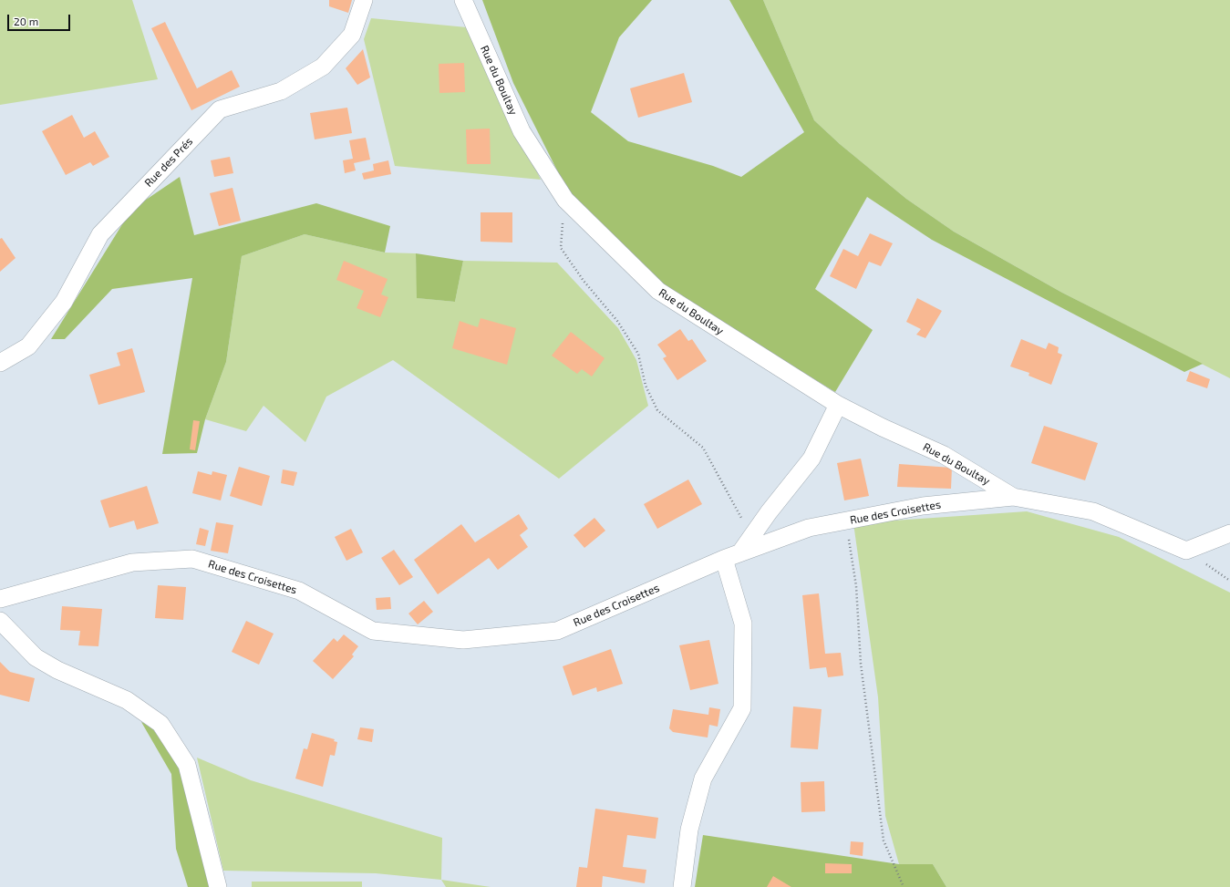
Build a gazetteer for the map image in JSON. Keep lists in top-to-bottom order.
{
  "streets": {
    "street": ["Rue du Boultay", "Rue des Prés", "Rue des Croisettes"]
  },
  "crossings": [
    ["Rue du Boultay", "Rue des Croisettes"]
  ],
  "scale_bar": "20 m"
}
